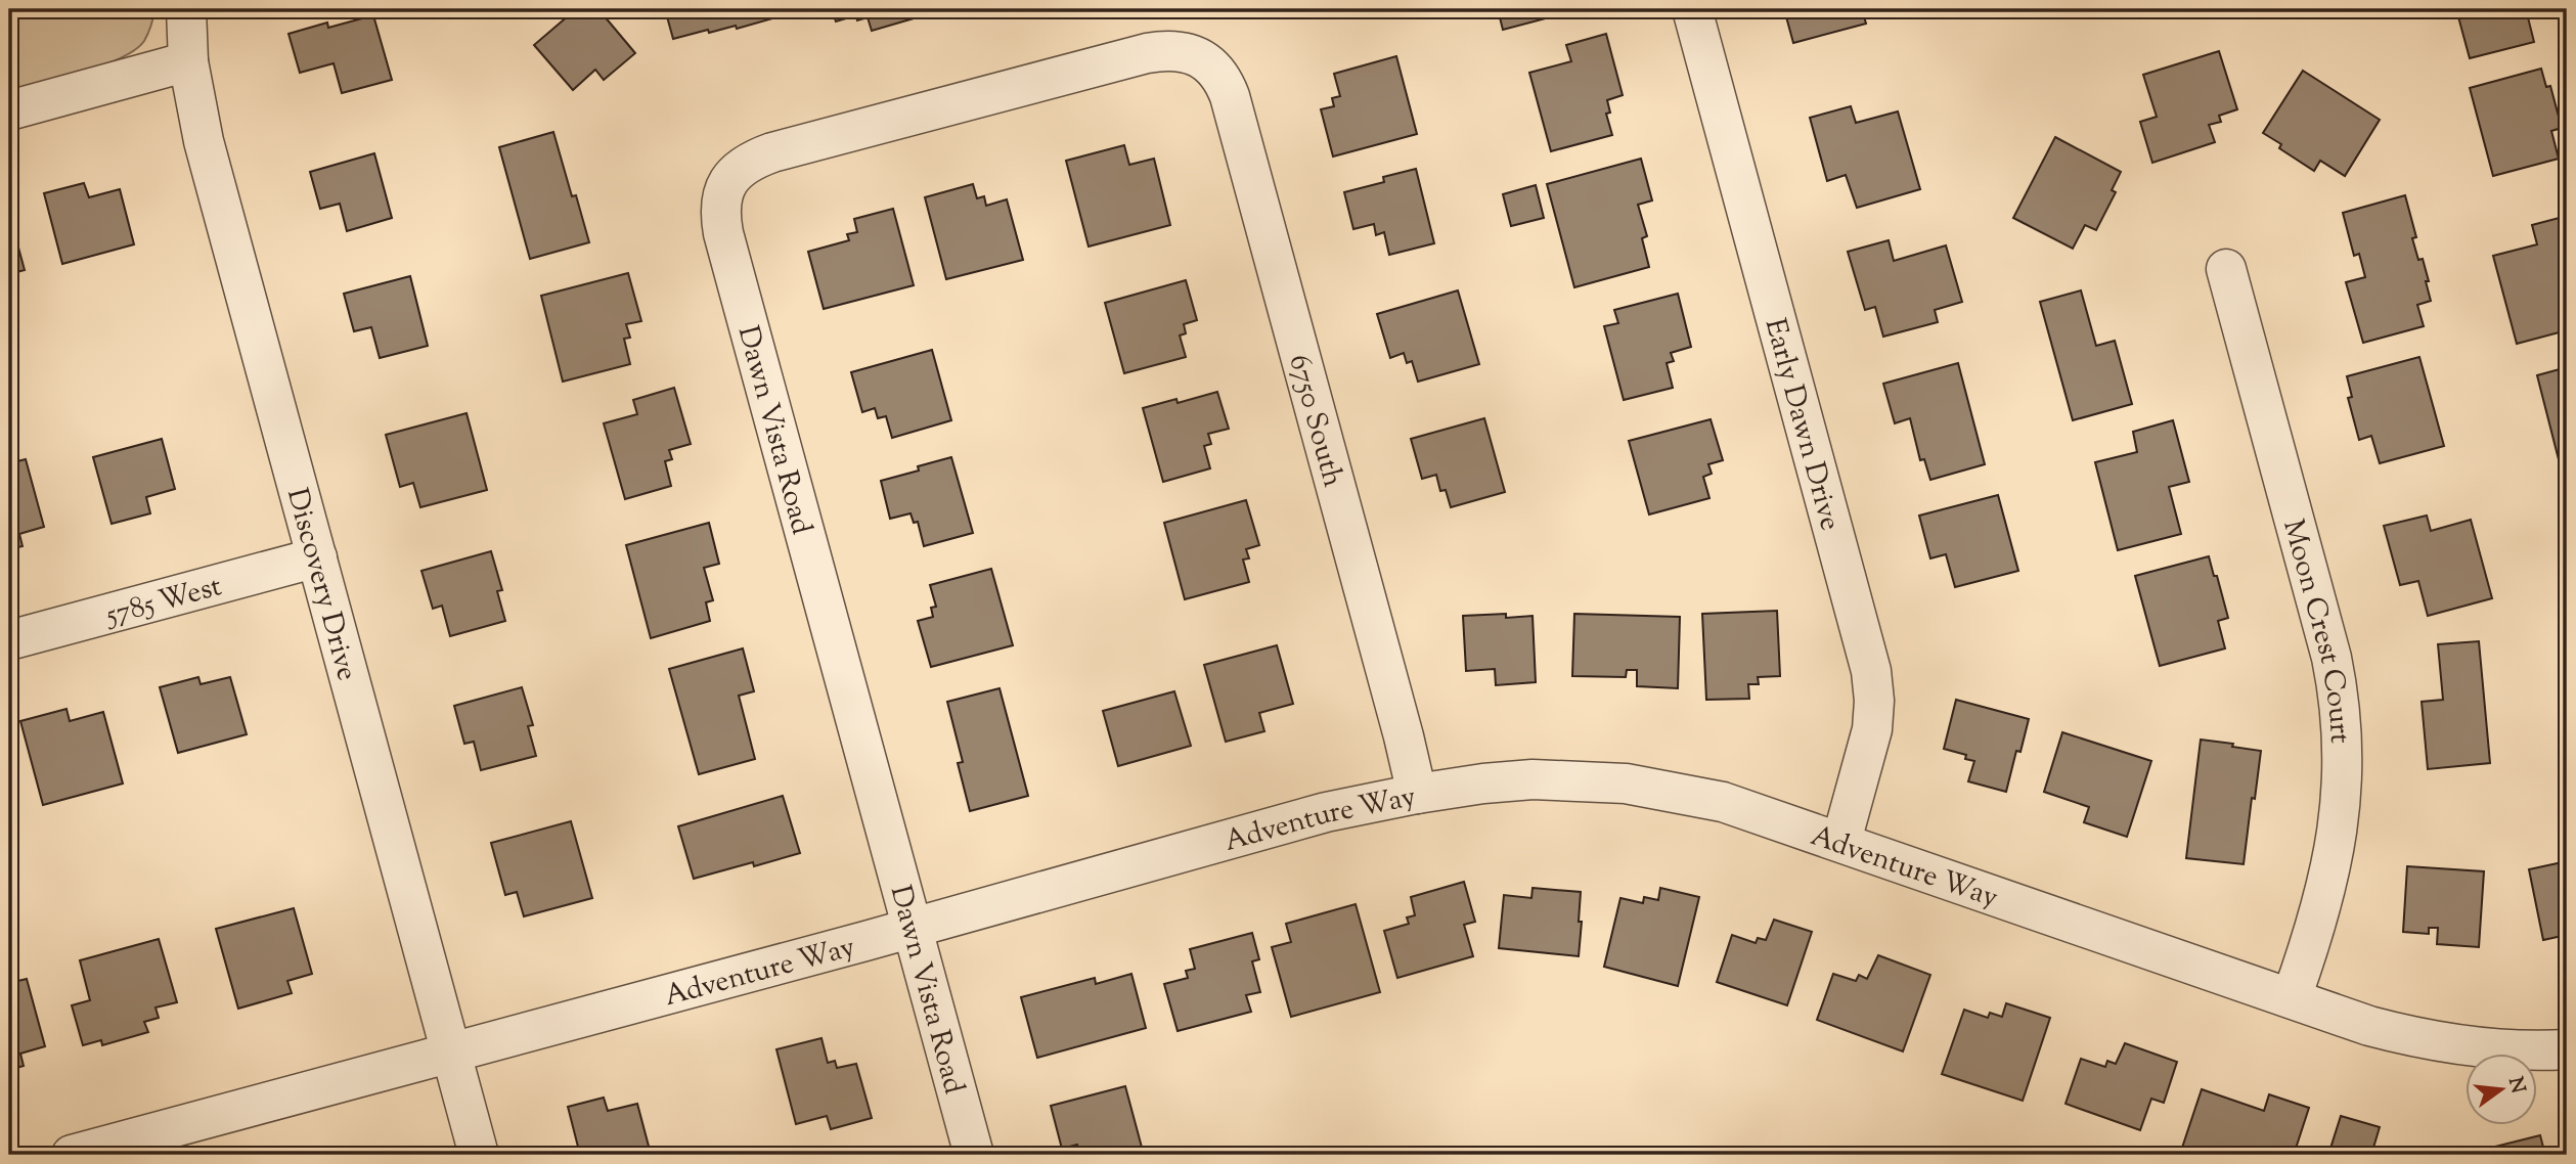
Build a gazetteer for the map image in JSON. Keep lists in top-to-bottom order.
{
  "streets": {
    "street": [
      "6750 South",
      "Early Dawn Drive",
      "Dawn Vista Road",
      "Discovery Drive",
      "5785 West",
      "Moon Crest Court",
      "Adventure Way"
    ]
  },
  "crossings": [
    ["6750 South", "Dawn Vista Road"],
    ["6750 South", "Adventure Way"],
    ["Early Dawn Drive", "Adventure Way"],
    ["Dawn Vista Road", "Adventure Way"],
    ["Discovery Drive", "5785 West"],
    ["Discovery Drive", "Adventure Way"],
    ["Moon Crest Court", "Adventure Way"]
  ],
  "north": "right"
}
